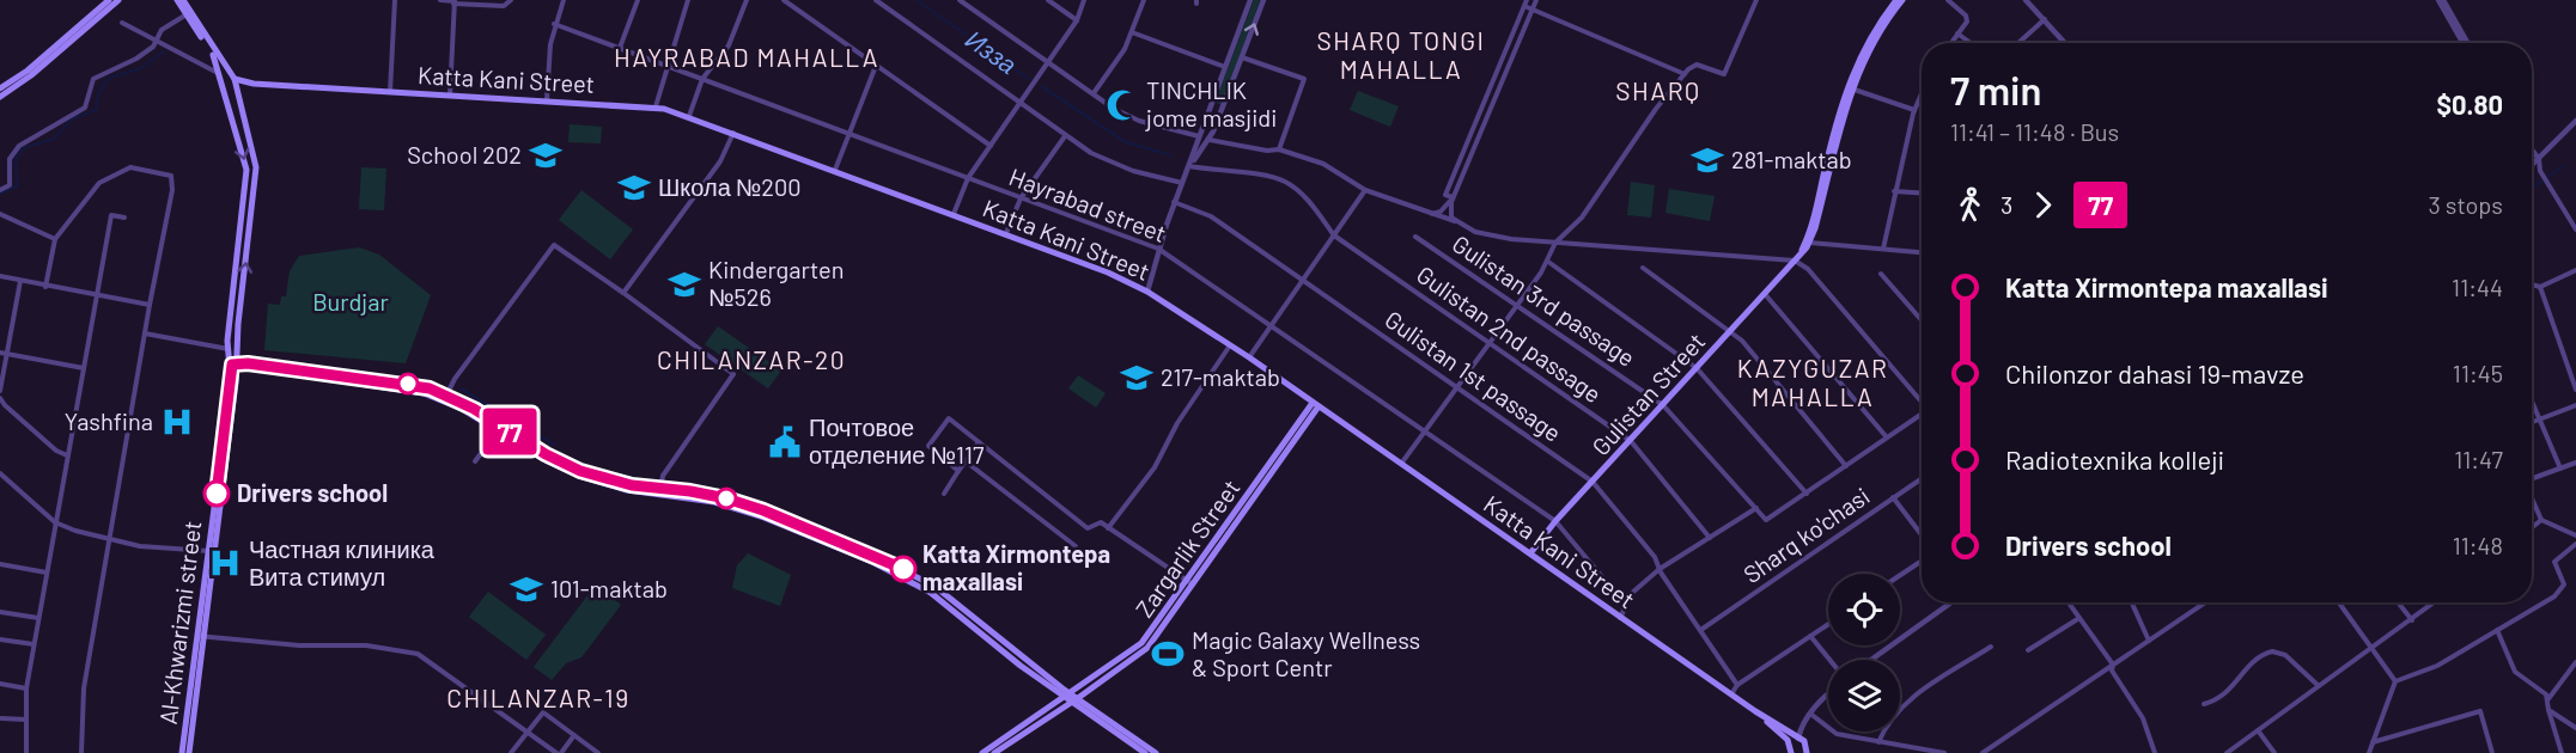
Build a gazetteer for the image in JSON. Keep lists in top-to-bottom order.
{
  "streets": {
    "main road": [
      "Katta Kani Street",
      "Gulistan Street",
      "Zargarlik Street",
      "Al-Khwarizmi street"
    ],
    "street": [
      "Hayrabad street",
      "Gulistan 3rd passage",
      "Gulistan 2nd passage",
      "Gulistan 1st passage",
      "Sharq ko'chasi"
    ]
  },
  "crossings": [
    ["Katta Kani Street", "Gulistan Street"],
    ["Katta Kani Street", "Zargarlik Street"],
    ["Katta Kani Street", "Al-Khwarizmi street"],
    ["Hayrabad street", "Gulistan Street"],
    ["Gulistan 3rd passage", "Gulistan Street"],
    ["Gulistan 2nd passage", "Gulistan Street"],
    ["Gulistan 1st passage", "Gulistan Street"],
    ["Gulistan 1st passage", "Sharq ko'chasi"]
  ],
  "districts": [
    "SHARQ TONGI MAHALLA",
    "HAYRABAD MAHALLA",
    "SHARQ",
    "CHILANZAR-20",
    "KAZYGUZAR MAHALLA",
    "CHILANZAR-19"
  ],
  "water": ["Изза"],
  "parks": ["Burdjar"],
  "places": {
    "mosque": ["TINCHLIK jome masjidi"],
    "school or university": [
      "School 202",
      "281-maktab",
      "Школа №200",
      "Kindergarten №526",
      "217-maktab",
      "101-maktab"
    ],
    "hospital": ["Yashfina", "Частная клиника Вита стимул"],
    "public building": ["Почтовое отделение №117"],
    "other": ["Drivers school", "Katta Xirmontepa maxallasi"],
    "sports": ["Magic Galaxy Wellness & Sport Centr"]
  },
  "lines": ["bus line 77"],
  "page": {
    "on_map": "77",
    "heading": ["7 min", "11:41 – 11:48 · Bus", "$0.80"],
    "legs": ["3", "77", "3 stops"],
    "list": [
      {
        "name": "Katta Xirmontepa maxallasi",
        "value": "11:44"
      },
      {
        "name": "Chilonzor dahasi 19-mavze",
        "value": "11:45"
      },
      {
        "name": "Radiotexnika kolleji",
        "value": "11:47"
      },
      {
        "name": "Drivers school",
        "value": "11:48"
      }
    ]
  }
}
